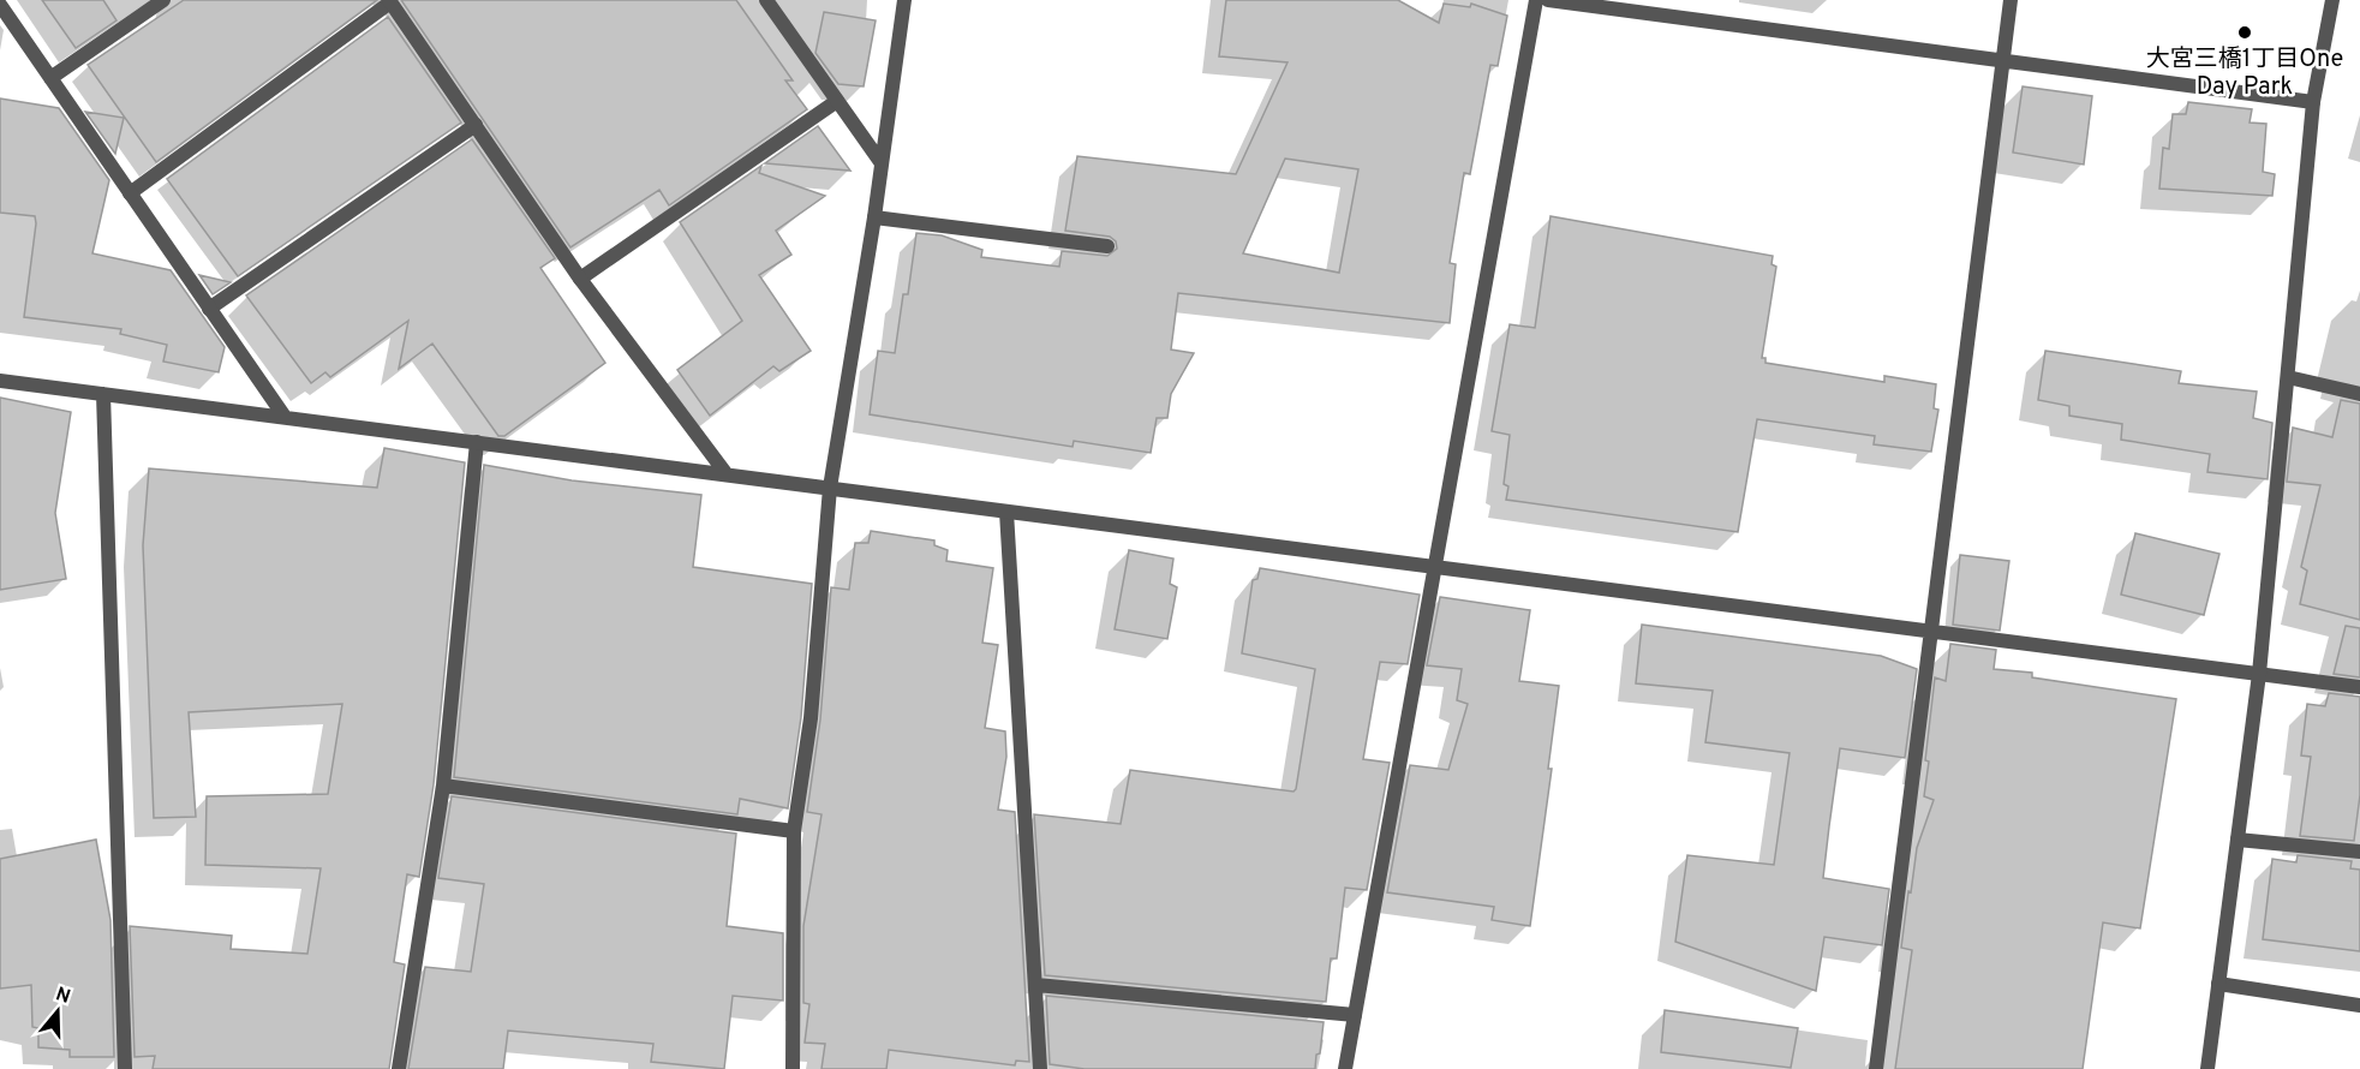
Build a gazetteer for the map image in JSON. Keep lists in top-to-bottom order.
{
  "places": ["大宮三橋1丁目One Day Park"],
  "north": "top"
}
